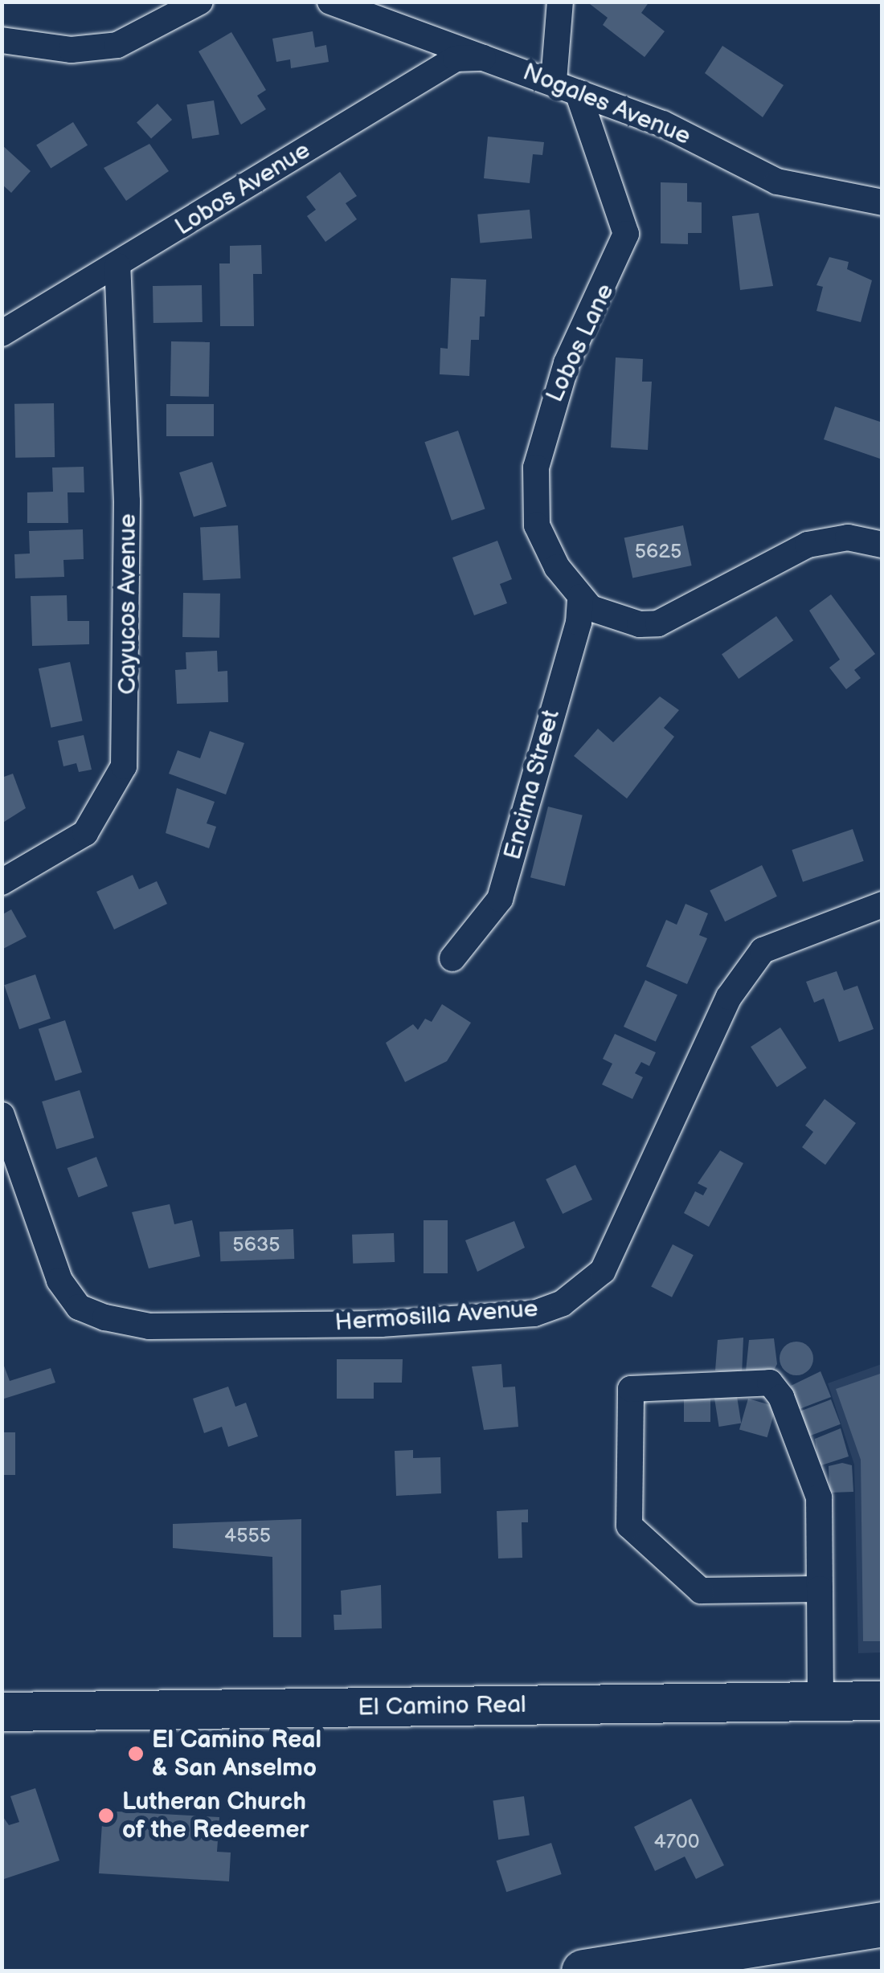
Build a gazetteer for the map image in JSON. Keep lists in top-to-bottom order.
{
  "streets": {
    "main road": ["El Camino Real"],
    "street": [
      "Nogales Avenue",
      "Lobos Avenue",
      "Lobos Lane",
      "Cayucos Avenue",
      "Encima Street",
      "Hermosilla Avenue"
    ]
  },
  "crossings": [
    ["Nogales Avenue", "Lobos Avenue"],
    ["Nogales Avenue", "Lobos Lane"],
    ["Lobos Avenue", "Cayucos Avenue"],
    ["Lobos Lane", "Encima Street"]
  ],
  "places": ["El Camino Real & San Anselmo", "Lutheran Church of the Redeemer"],
  "house_numbers": [
    "5625",
    "5635",
    "4555",
    "4700"
  ]
}
